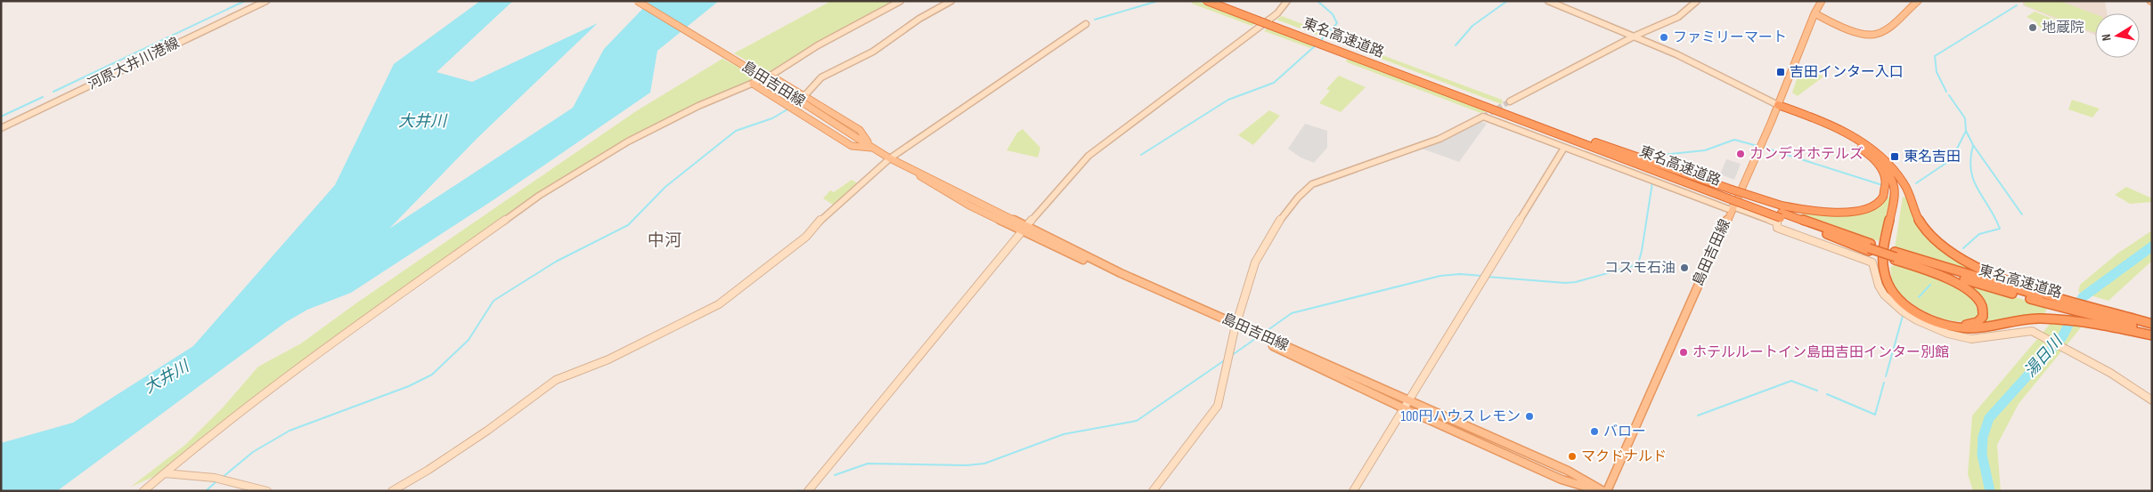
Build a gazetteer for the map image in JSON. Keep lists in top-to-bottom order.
{
  "streets": {
    "highway": ["東名高速道路"],
    "main road": ["島田吉田線"],
    "street": ["河原大井川港線"]
  },
  "districts": ["中河"],
  "water": ["大井川", "湯日川"],
  "places": {
    "other": [
      "地蔵院",
      "ファミリーマート",
      "カンデオホテルズ",
      "コスモ石油",
      "ホテルルートイン島田吉田インター別館",
      "100円ハウス レモン",
      "バロー",
      "マクドナルド"
    ],
    "transit": ["吉田インター入口", "東名吉田"]
  },
  "north": "left"
}
